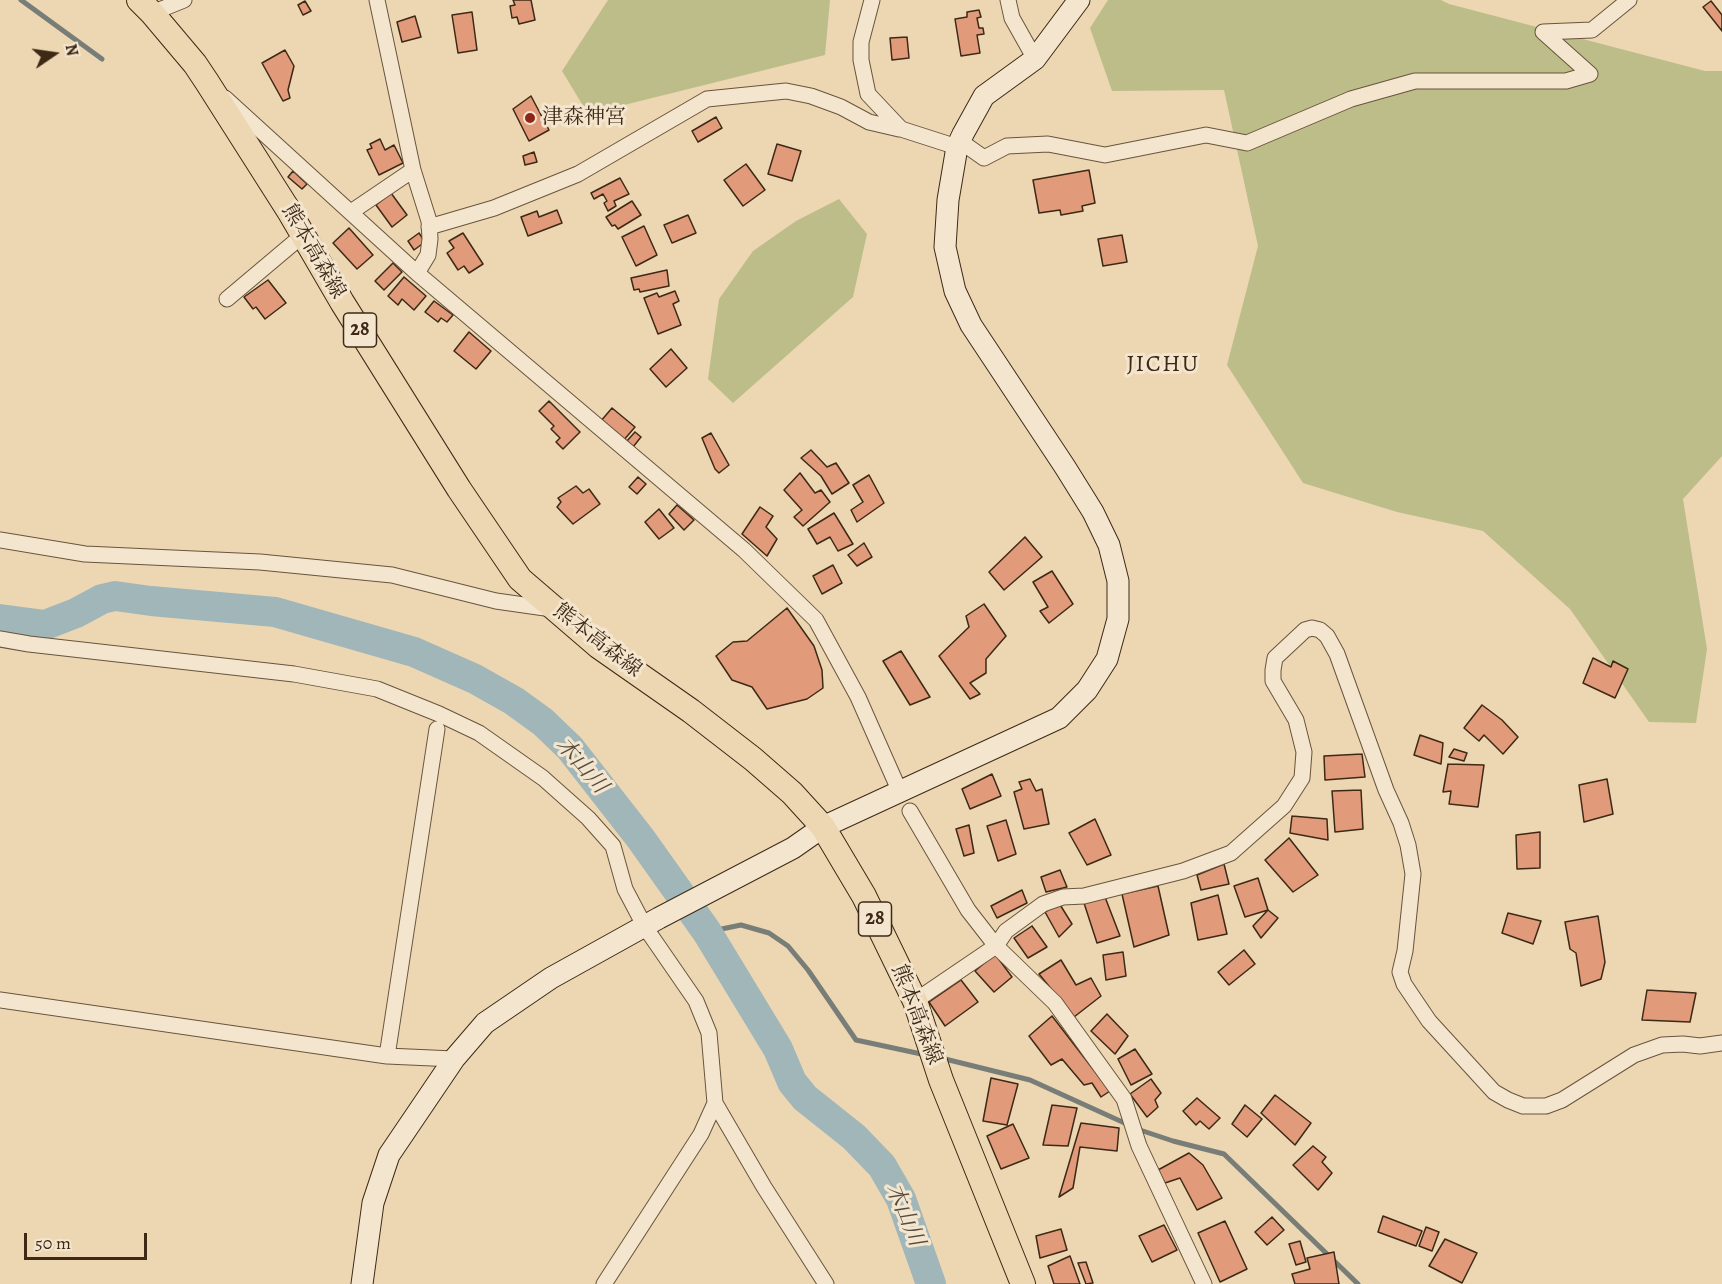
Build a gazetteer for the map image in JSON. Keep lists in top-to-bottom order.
{
  "streets": {
    "main road": ["熊本高森線", "28"]
  },
  "districts": ["JICHU"],
  "water": ["木山川"],
  "places": ["津森神宮"],
  "scale_bar": "50 m",
  "north": "right"
}
